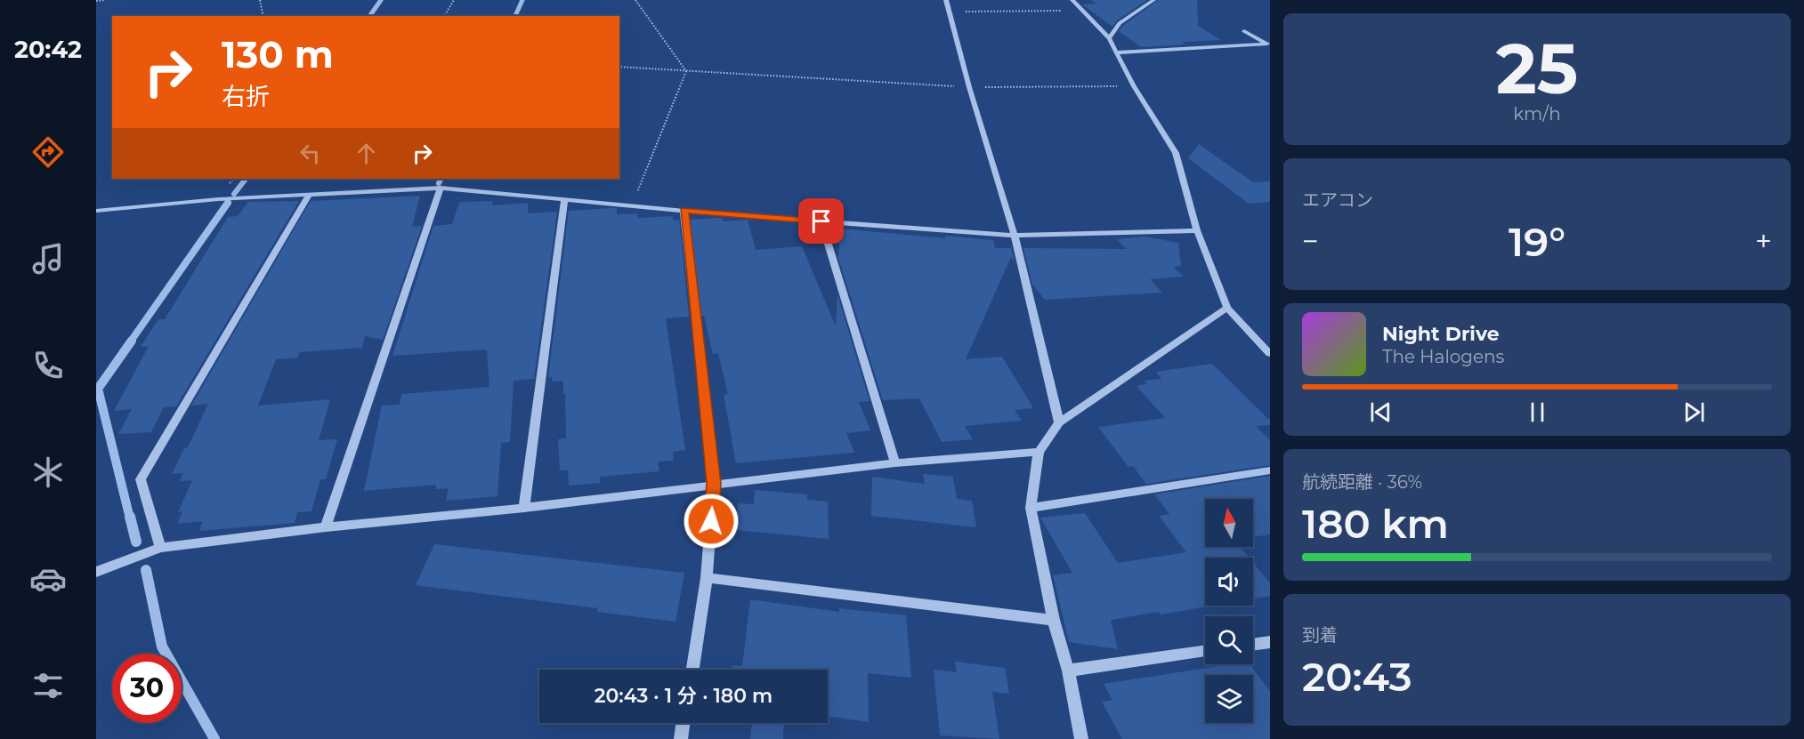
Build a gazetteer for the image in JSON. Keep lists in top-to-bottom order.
{
  "north": "top",
  "page": {
    "tabs": "20:42",
    "tile": [
      ["25", "km/h"],
      "エアコン",
      ["航続距離 · 36%", "180 km"],
      ["到着", "20:43"]
    ],
    "turn": ["130 m", "右折"],
    "heat": ["−", "19°", "+"],
    "song": ["Night Drive", "The Halogens"],
    "limit": "30",
    "trip": "20:43 · 1 分 · 180 m"
  }
}
